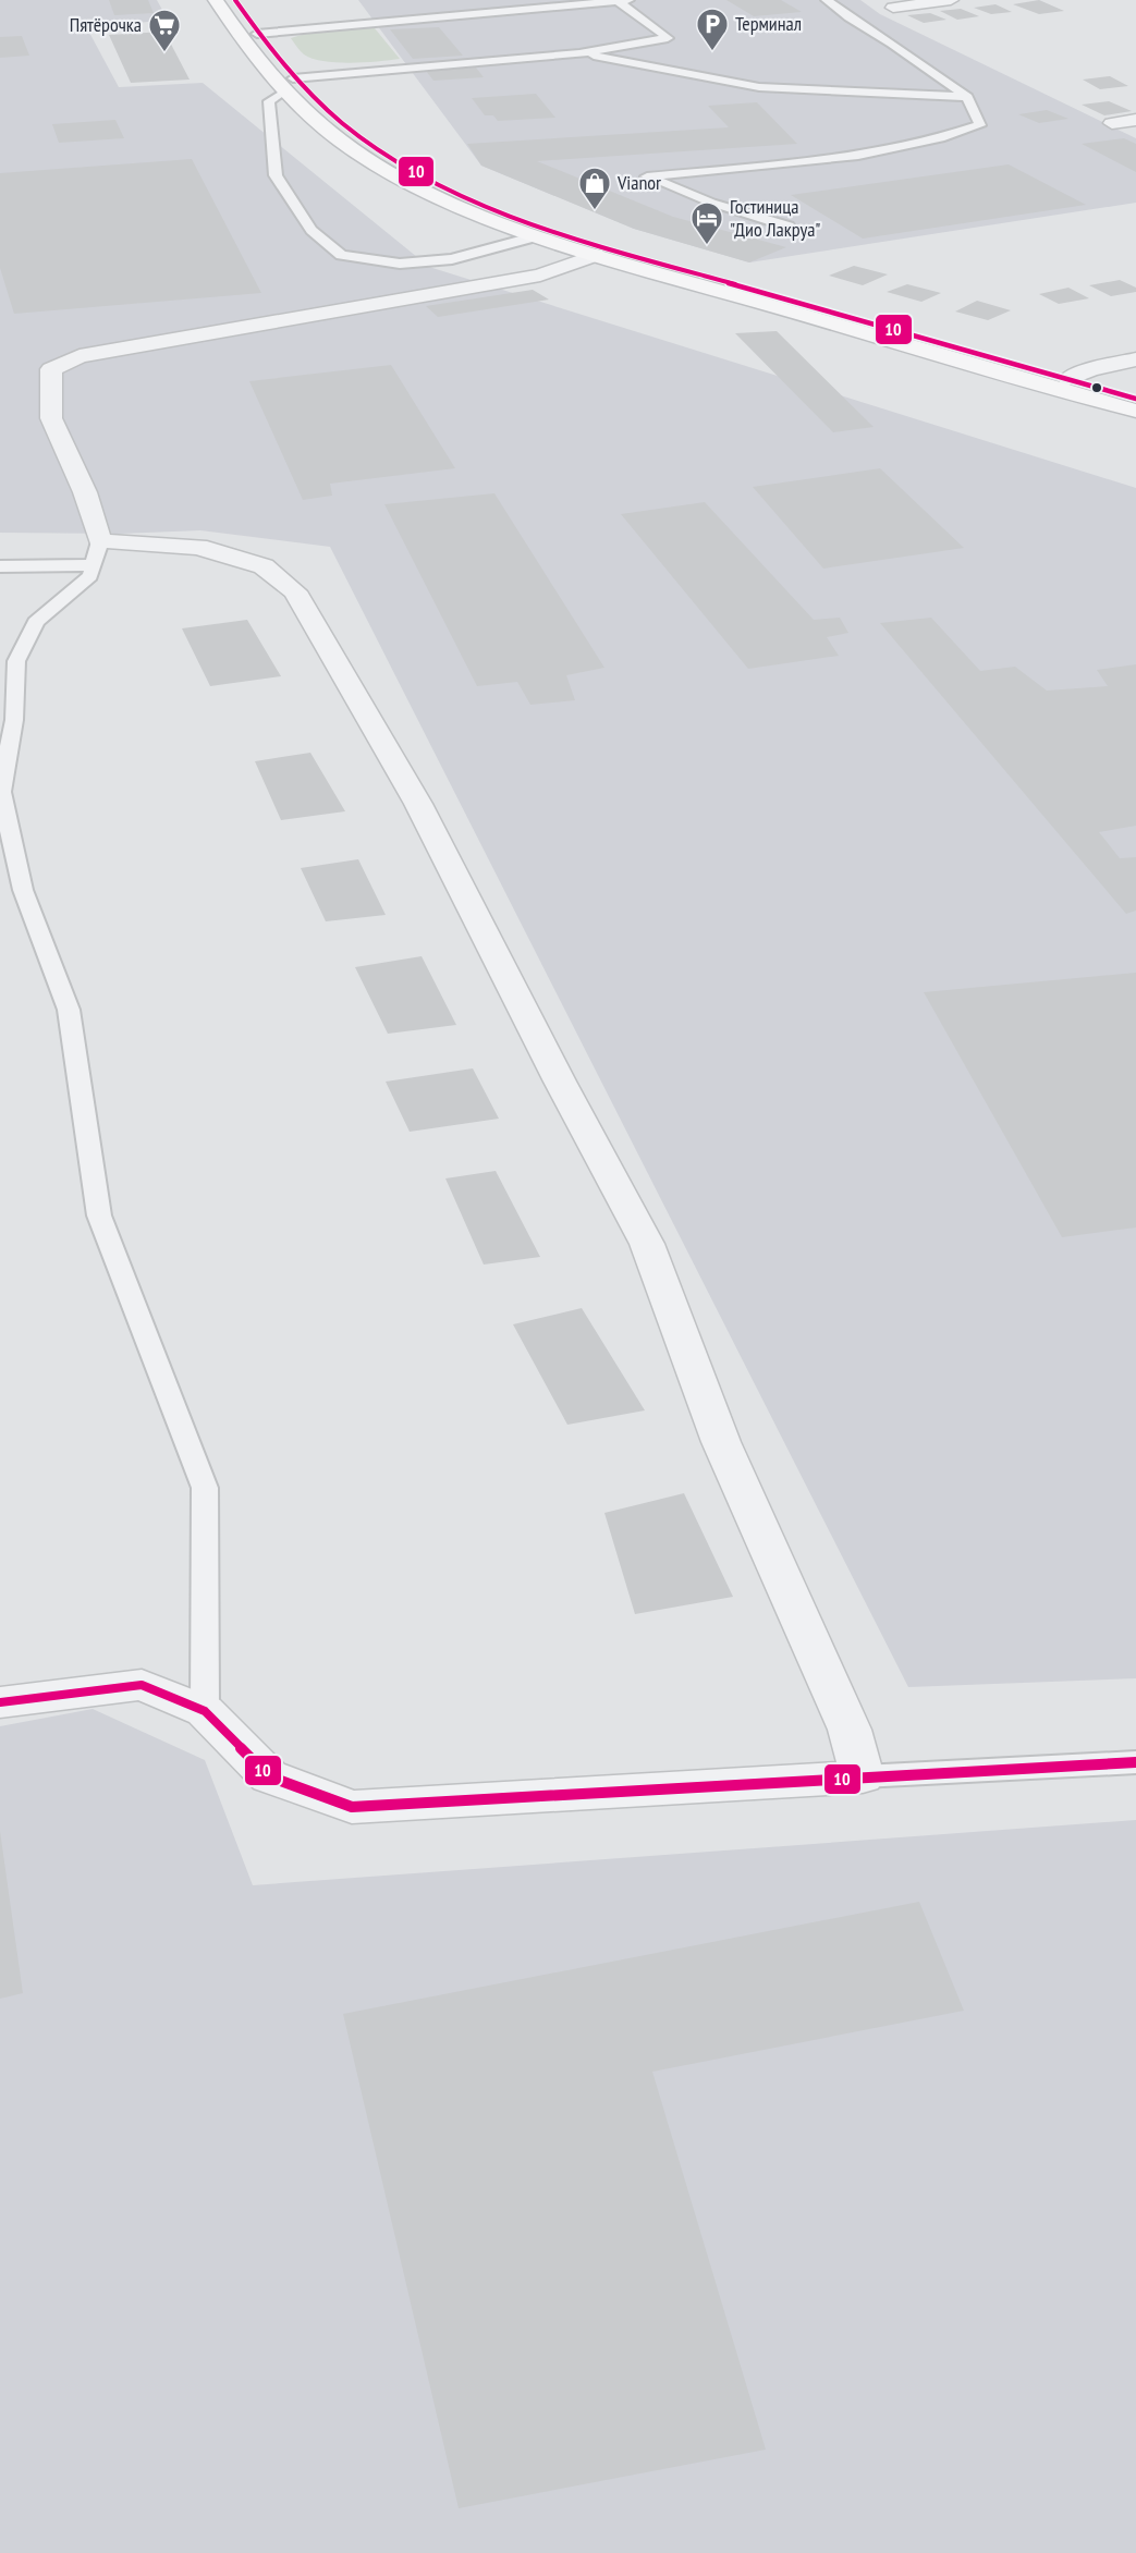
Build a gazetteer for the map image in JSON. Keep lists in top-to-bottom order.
{
  "places": {
    "parking": ["Терминал"],
    "supermarket": ["Пятёрочка"],
    "shop": ["Vianor"],
    "hotel": ["Гостиница \"Дио Лакруа\""]
  },
  "lines": ["transit line 10"]
}
